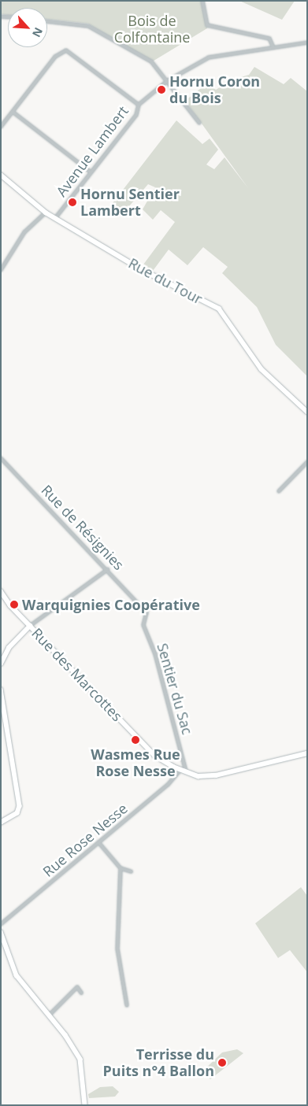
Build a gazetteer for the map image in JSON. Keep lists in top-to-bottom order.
{
  "streets": {
    "street": [
      "Avenue Lambert",
      "Rue du Tour",
      "Rue de Résignies",
      "Rue des Marcottes",
      "Sentier du Sac",
      "Rue Rose Nesse"
    ]
  },
  "crossings": [
    ["Avenue Lambert", "Rue du Tour"],
    ["Rue de Résignies", "Rue des Marcottes"],
    ["Rue de Résignies", "Sentier du Sac"],
    ["Rue des Marcottes", "Sentier du Sac"],
    ["Rue des Marcottes", "Rue Rose Nesse"]
  ],
  "parks": ["Bois de Colfontaine"],
  "places": [
    "Hornu Coron du Bois",
    "Hornu Sentier Lambert",
    "Warquignies Coopérative",
    "Wasmes Rue Rose Nesse",
    "Terrisse du Puits n°4 Ballon"
  ],
  "north": "bottom right"
}
